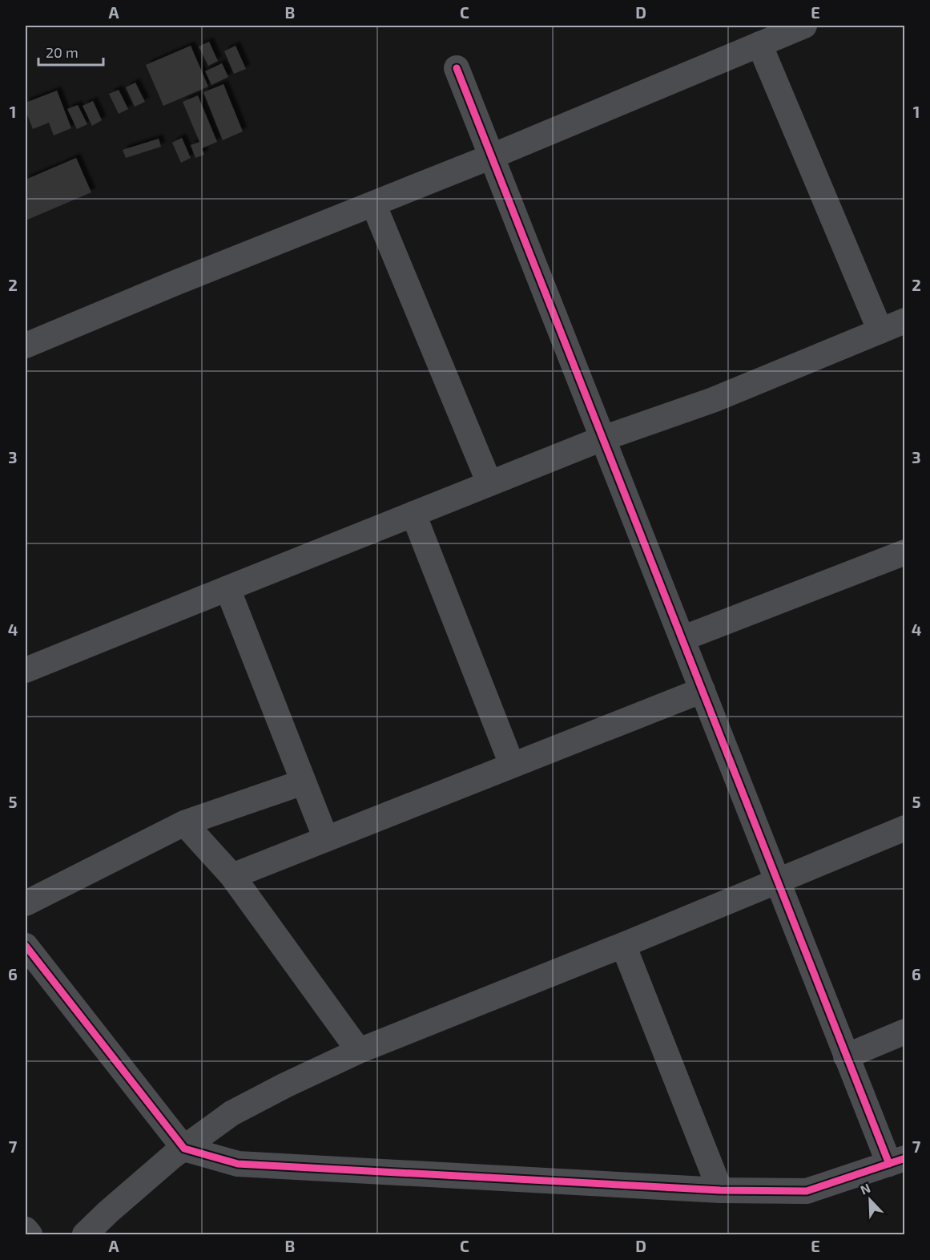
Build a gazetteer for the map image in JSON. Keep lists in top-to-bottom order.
{
  "scale_bar": "20 m",
  "north": "top left",
  "grid": {
    "columns": [
      "A",
      "B",
      "C",
      "D",
      "E"
    ],
    "rows": [
      "1",
      "2",
      "3",
      "4",
      "5",
      "6",
      "7"
    ]
  }
}
